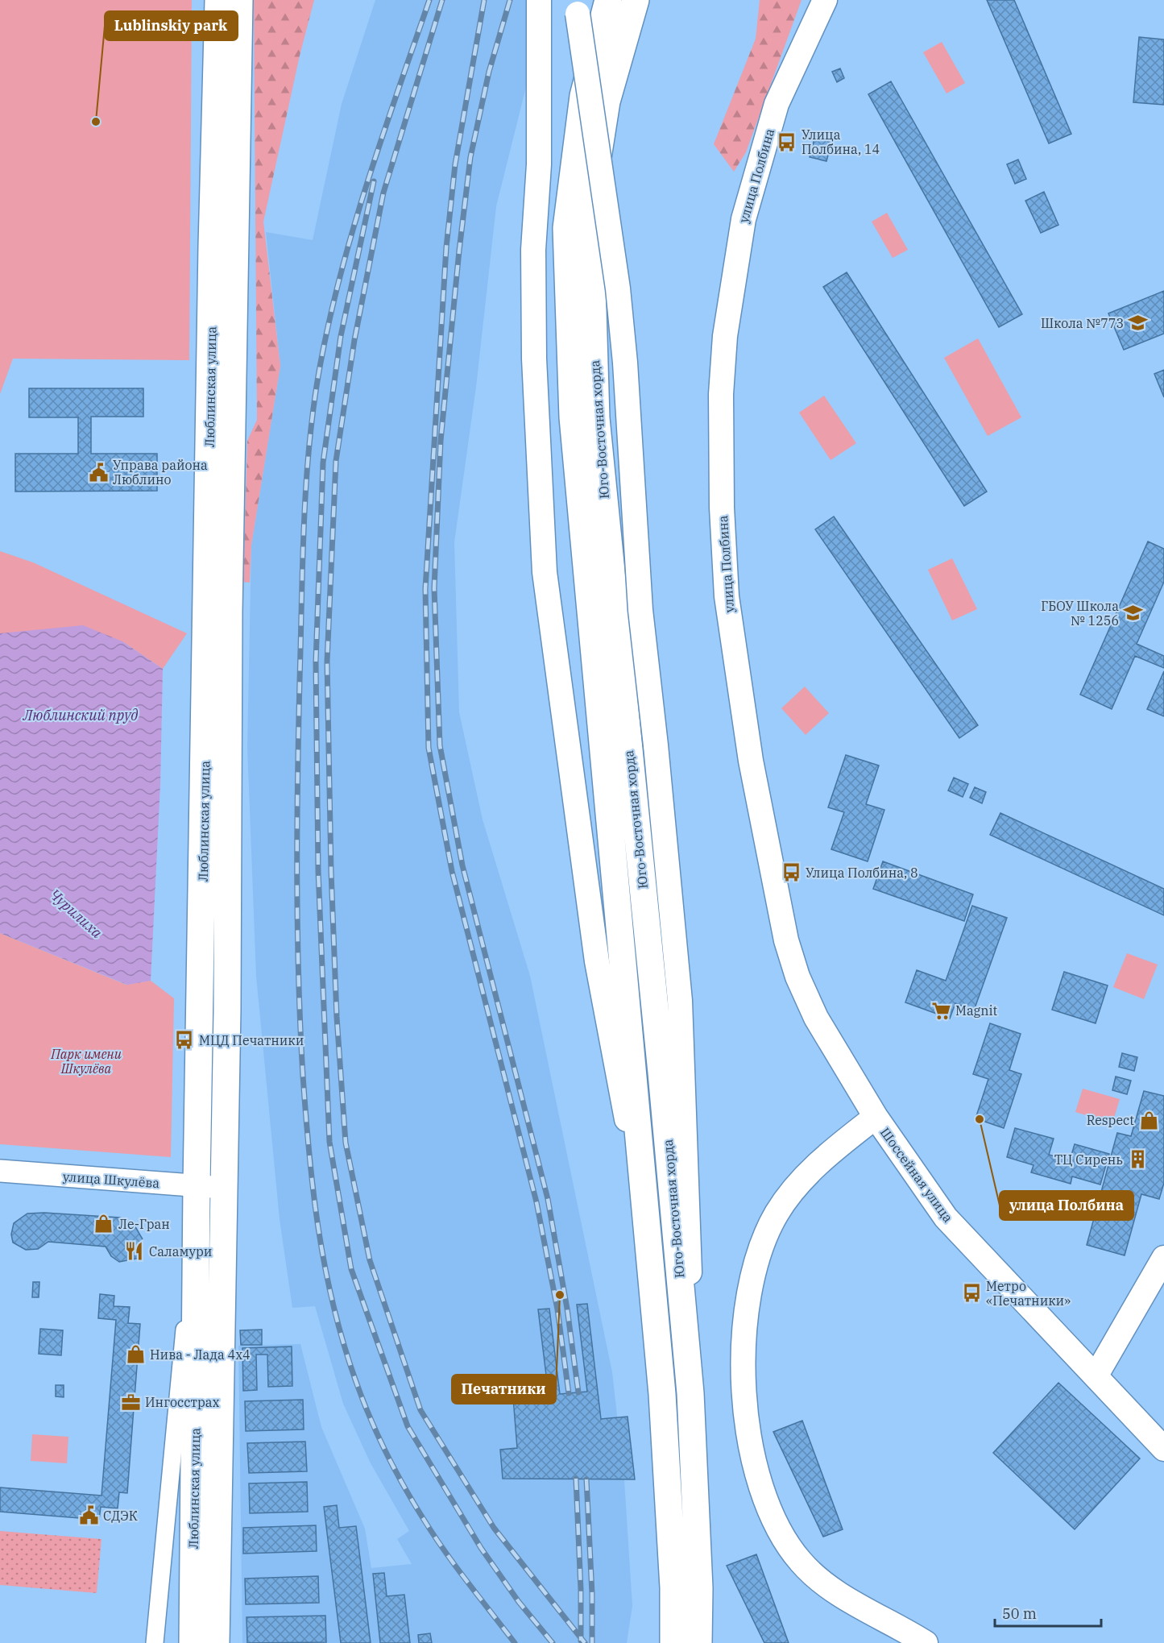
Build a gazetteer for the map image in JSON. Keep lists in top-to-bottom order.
{
  "streets": {
    "main road": [
      "улица Полбина",
      "Люблинская улица",
      "Юго-Восточная хорда",
      "Шоссейная улица"
    ],
    "street": ["улица Шкулёва"]
  },
  "crossings": [
    ["улица Полбина", "Шоссейная улица"],
    ["Люблинская улица", "улица Шкулёва"]
  ],
  "water": ["Люблинский пруд", "Чурилиха"],
  "parks": ["Парк имени Шкулёва"],
  "places": {
    "other": ["Lublinskiy park", "улица Полбина", "Печатники"],
    "bus stop": [
      "Улица Полбина, 14",
      "Улица Полбина, 8",
      "МЦД Печатники",
      "Метро «Печатники»"
    ],
    "school or university": ["Школа №773", "ГБОУ Школа № 1256"],
    "public building": ["Управа района Люблино", "СДЭК"],
    "supermarket": ["Magnit"],
    "shop": ["Respect", "Ле-Гран", "Нива - Лада 4х4"],
    "building": ["ТЦ Сирень"],
    "restaurant": ["Саламури"],
    "office": ["Ингосстрах"]
  },
  "scale_bar": "50 m"
}
